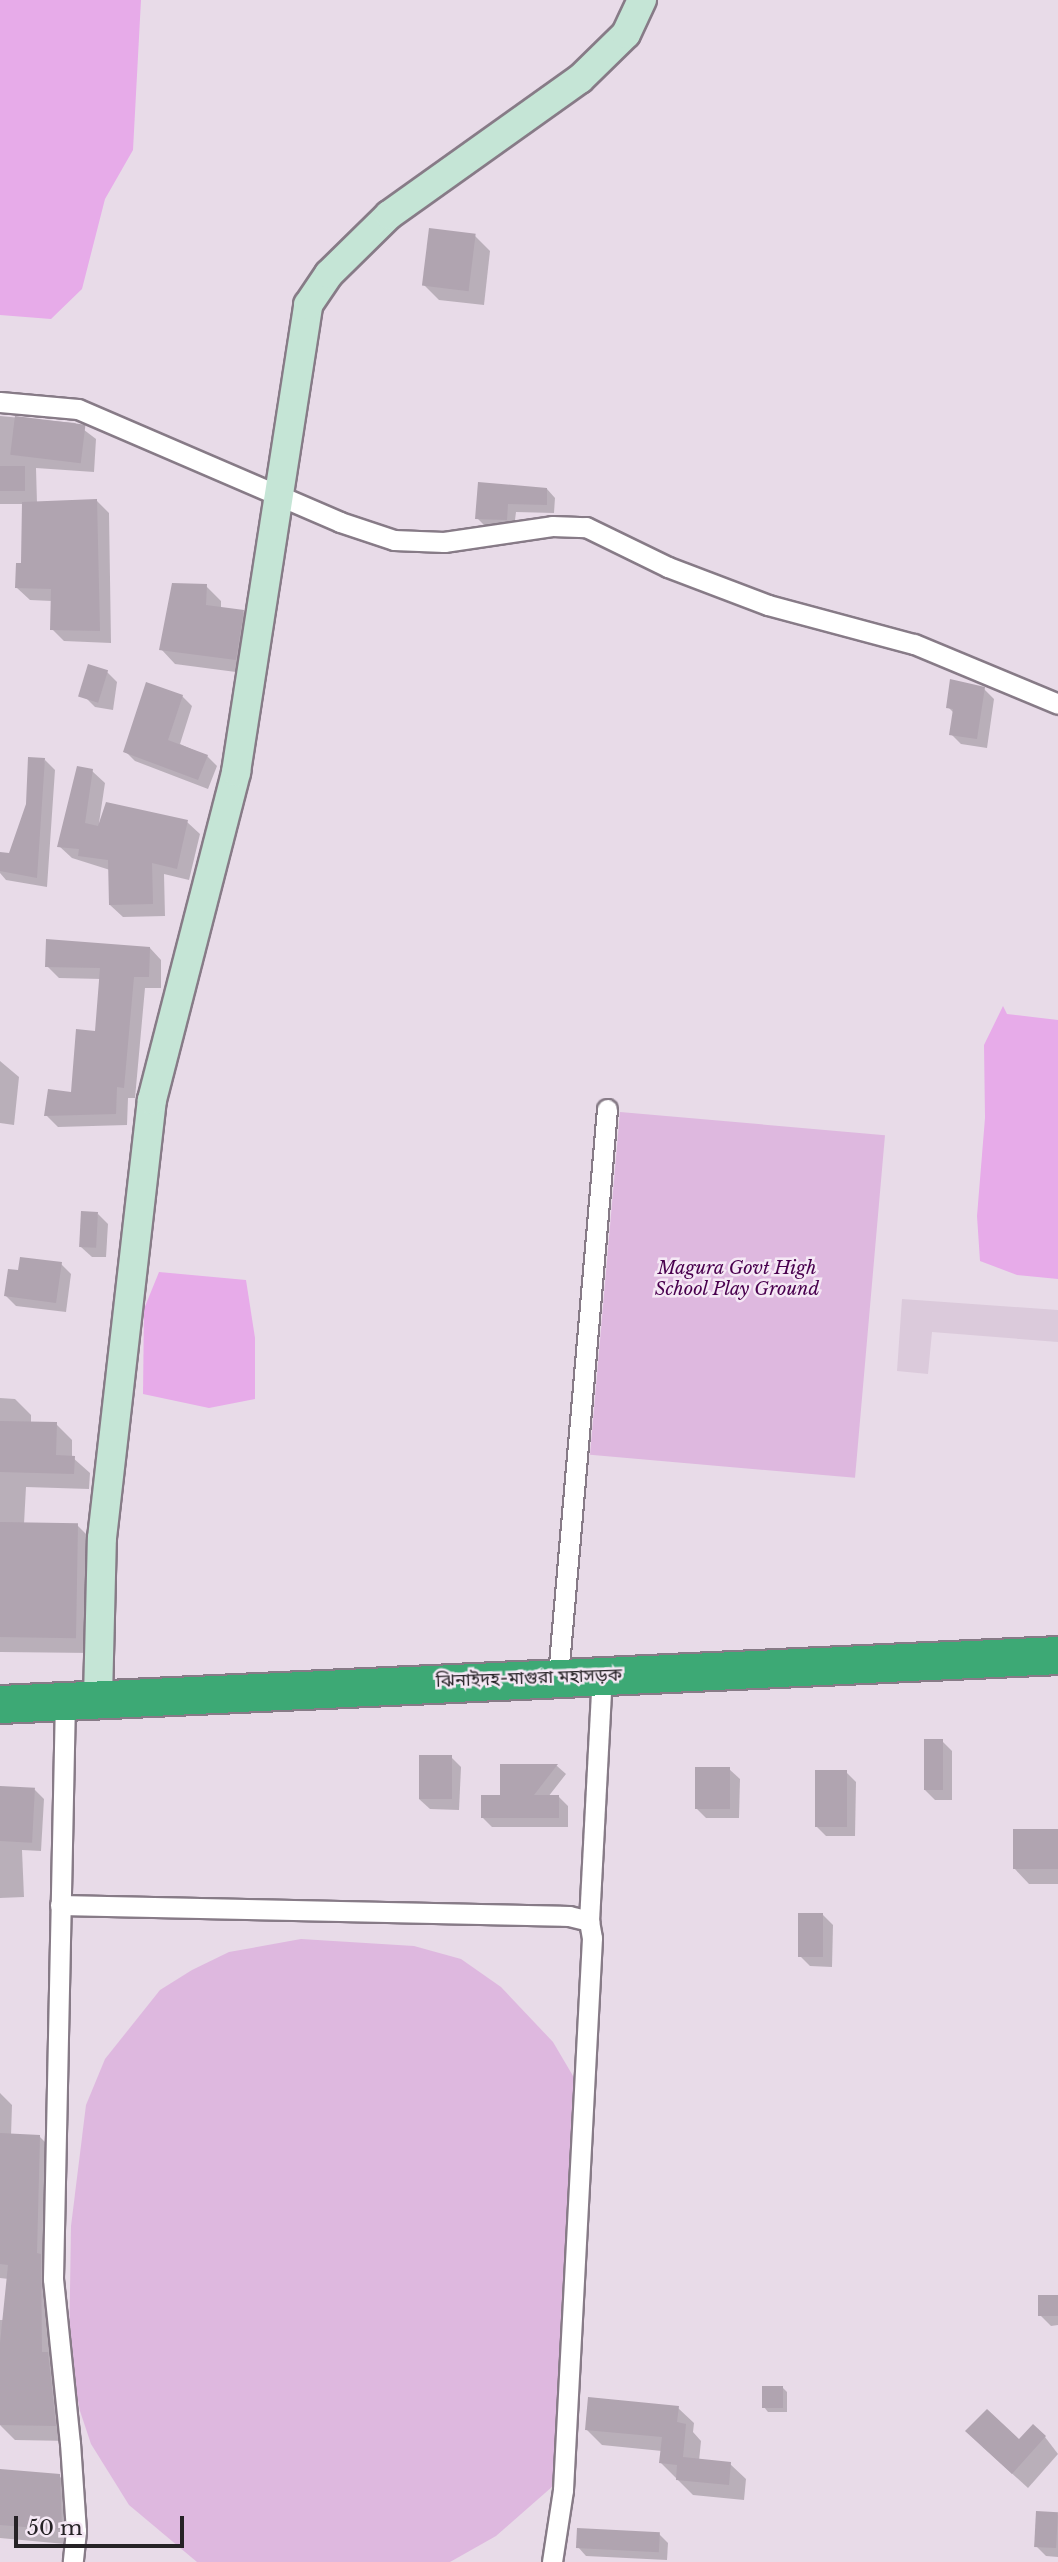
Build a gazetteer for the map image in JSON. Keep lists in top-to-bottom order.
{
  "streets": {
    "highway": ["ঝিনাইদহ-মাগুরা মহাসড়ক"]
  },
  "parks": ["Magura Govt High School Play Ground"],
  "scale_bar": "50 m"
}
